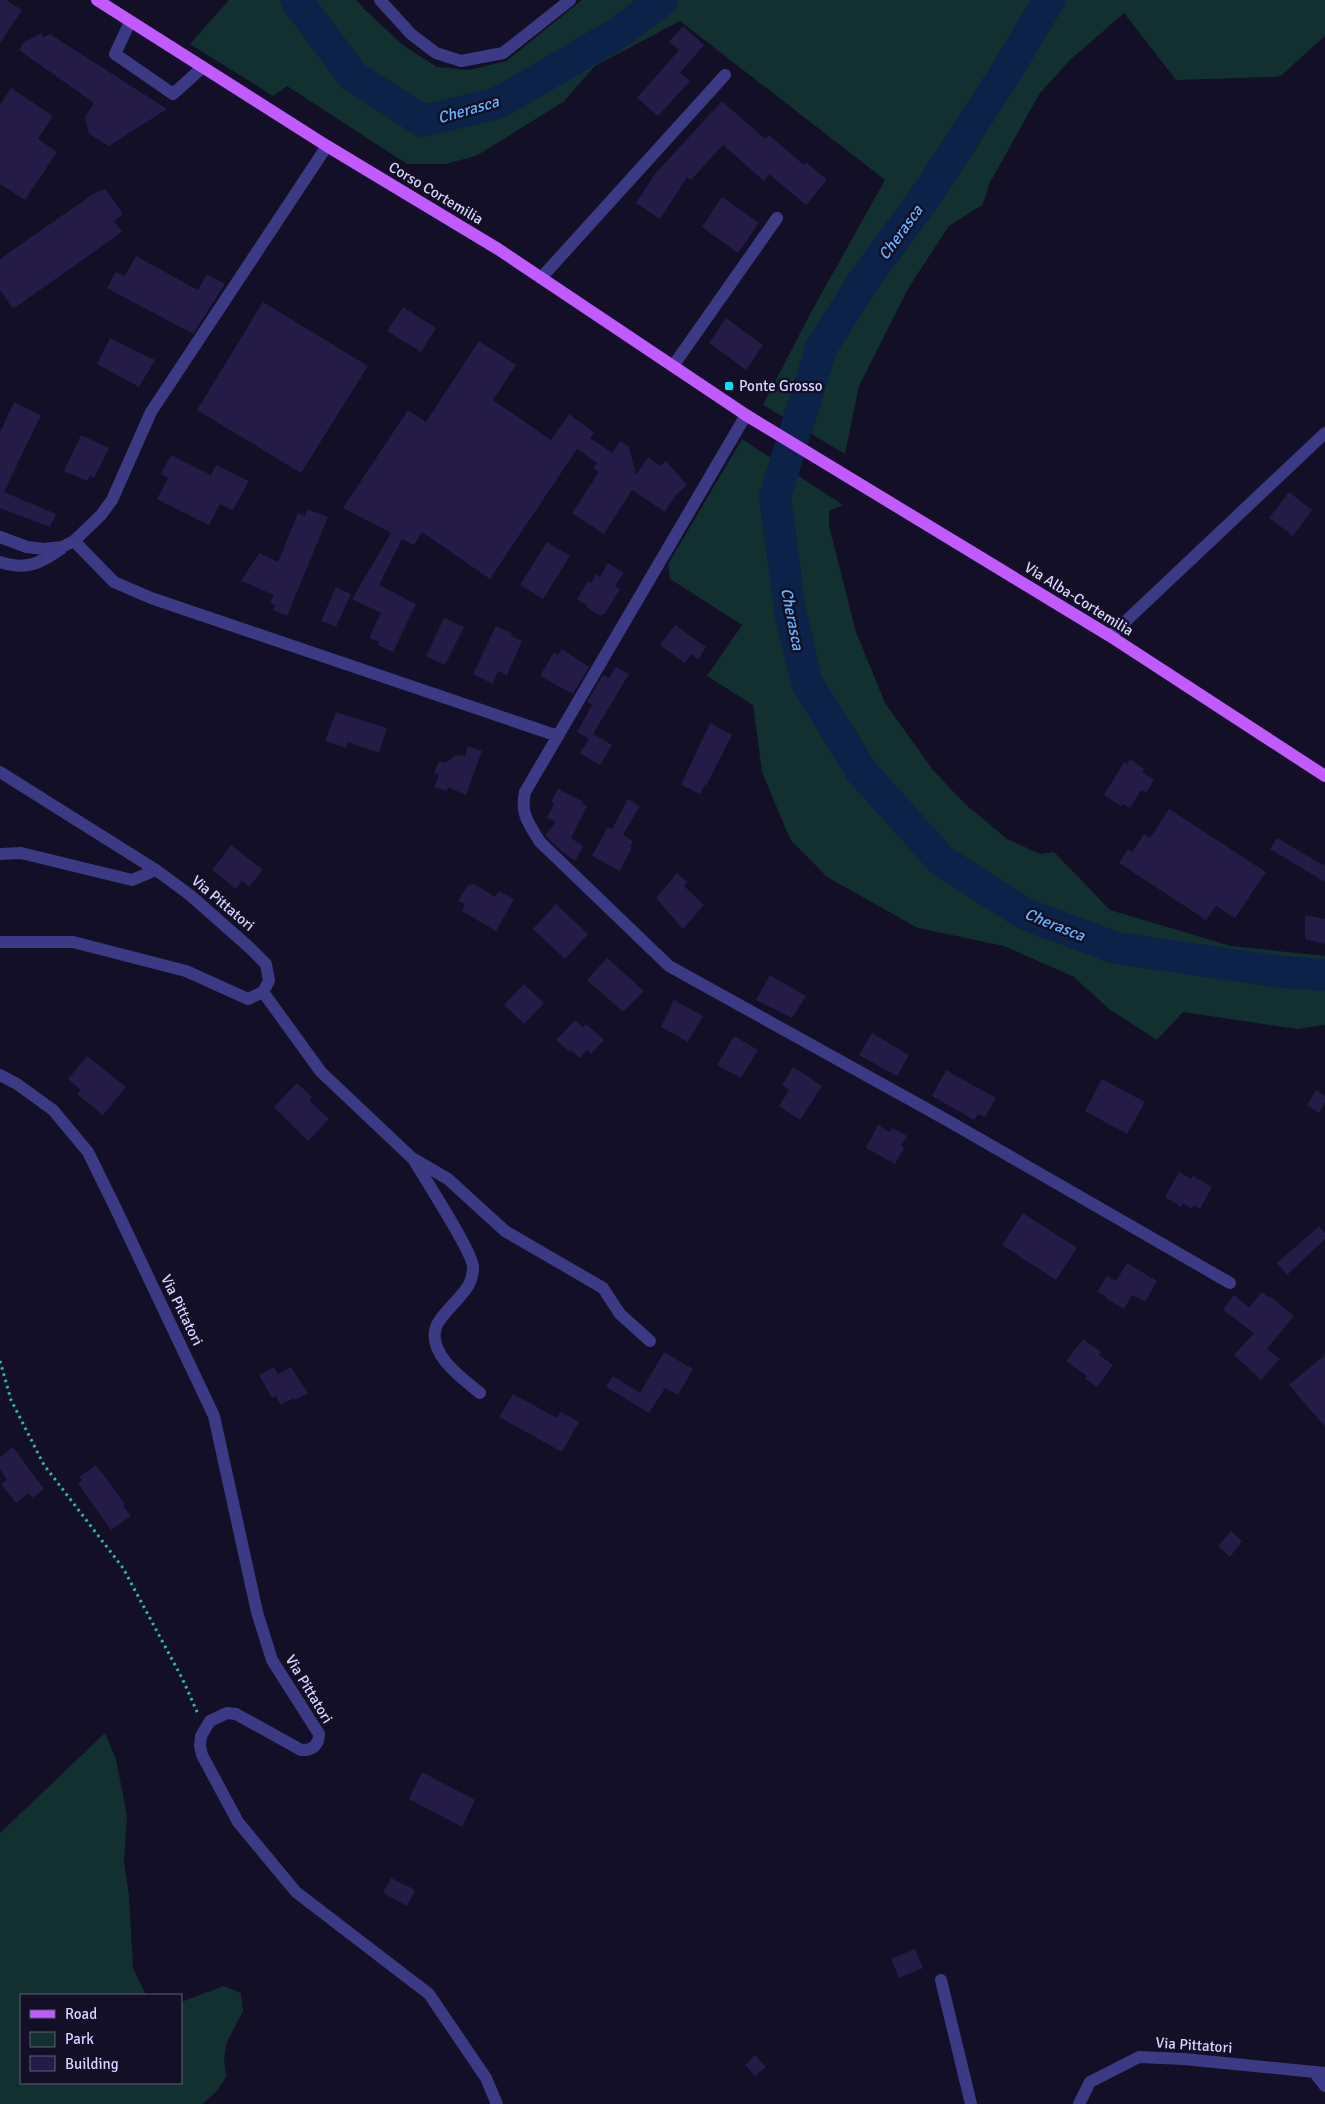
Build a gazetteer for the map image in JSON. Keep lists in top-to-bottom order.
{
  "streets": {
    "main road": ["Corso Cortemilia", "Via Alba-Cortemilia"],
    "street": ["Via Pittatori"]
  },
  "crossings": [
    ["Corso Cortemilia", "Via Alba-Cortemilia"]
  ],
  "water": ["Cherasca"],
  "places": {
    "transit": ["Ponte Grosso"]
  },
  "legend": ["Road", "Park", "Building"]
}
